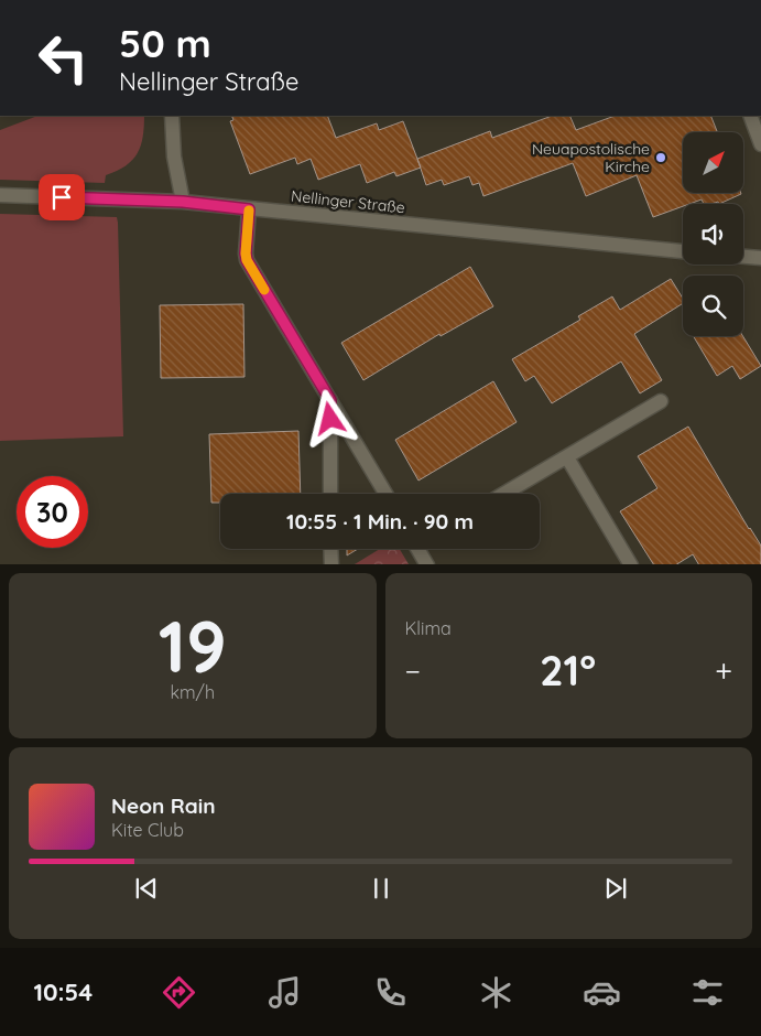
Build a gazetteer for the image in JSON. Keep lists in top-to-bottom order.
{
  "streets": {
    "street": ["Nellinger Straße"]
  },
  "places": ["Neuapostolische Kirche"],
  "north": "top right",
  "page": {
    "turn": ["50 m", "Nellinger Straße"],
    "limit": "30",
    "trip": "10:55 · 1 Min. · 90 m",
    "tile": [
      ["19", "km/h"],
      "Klima"
    ],
    "heat": ["−", "21°", "+"],
    "song": ["Neon Rain", "Kite Club"],
    "tabs": "10:54"
  }
}
